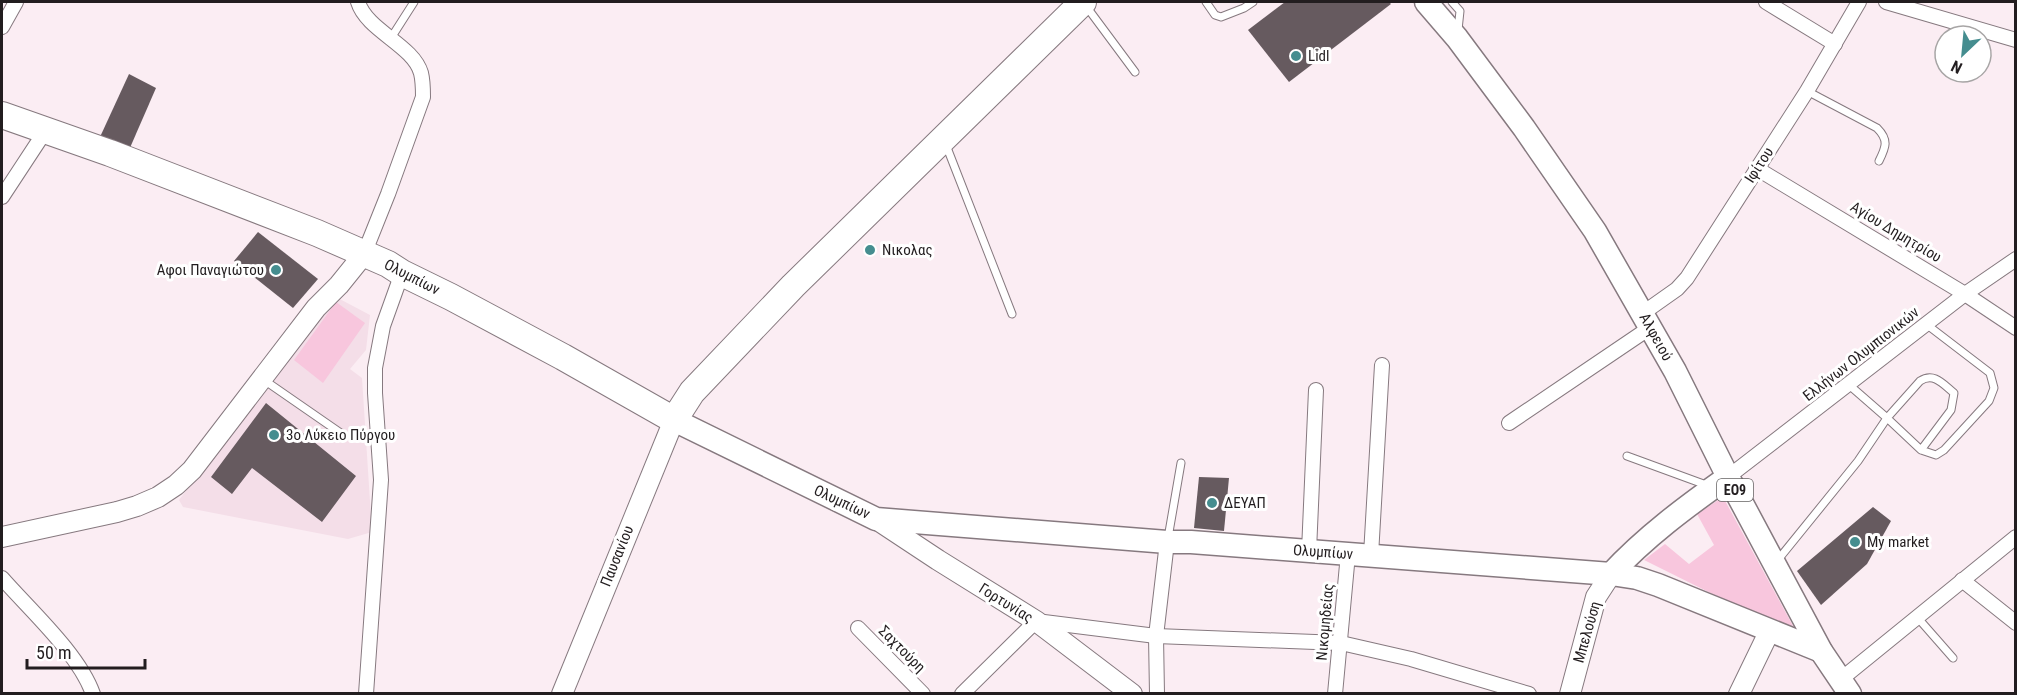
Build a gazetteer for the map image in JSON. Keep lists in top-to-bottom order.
{
  "streets": {
    "highway": ["Ολυμπίων"],
    "main road": ["Αλφειού", "ΕΟ9"],
    "street": [
      "Ιφίτου",
      "Αγίου Δημητρίου",
      "Ελλήνων Ολυμπιονικών",
      "Παυσανίου",
      "Γορτυνίας",
      "Νικομηδείας",
      "Μπελούση",
      "Σαχτούρη"
    ]
  },
  "crossings": [
    ["Ιφίτου", "Αγίου Δημητρίου"],
    ["Ιφίτου", "Αλφειού"],
    ["Αγίου Δημητρίου", "Ελλήνων Ολυμπιονικών"],
    ["Ολυμπίων", "Αλφειού"],
    ["Ολυμπίων", "Παυσανίου"],
    ["Ολυμπίων", "Γορτυνίας"],
    ["Ολυμπίων", "Νικομηδείας"],
    ["Ολυμπίων", "Μπελούση"],
    ["Αλφειού", "Ελλήνων Ολυμπιονικών"]
  ],
  "places": [
    "Lidl",
    "Νικολας",
    "Αφοι Παναγιώτου",
    "3o Λύκειο Πύργου",
    "ΔΕΥΑΠ",
    "My market"
  ],
  "scale_bar": "50 m",
  "north": "bottom left"
}
